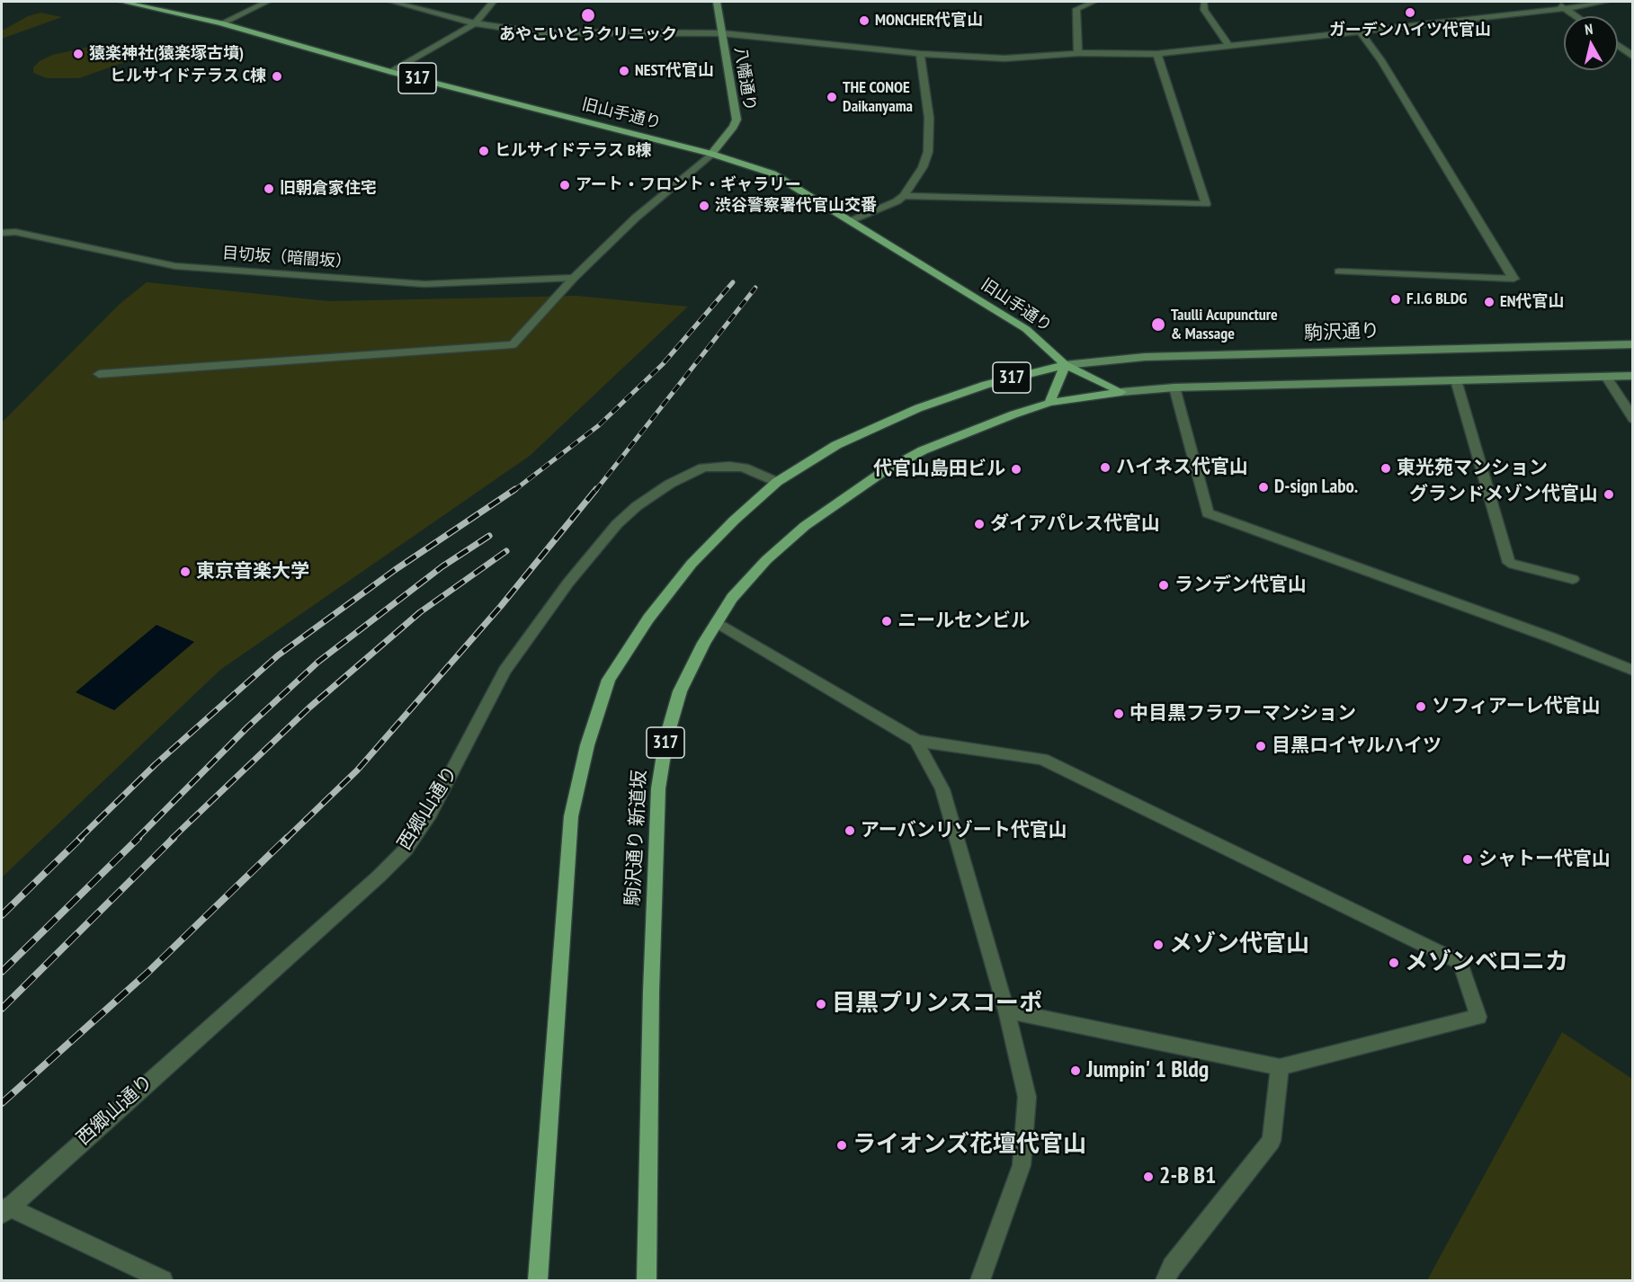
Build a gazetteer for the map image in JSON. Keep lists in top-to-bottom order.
{
  "streets": {
    "main road": [
      "317",
      "八幡通り",
      "旧山手通り",
      "駒沢通り",
      "駒沢通り 新道坂"
    ],
    "street": ["目切坂（暗闇坂）", "西郷山通り"]
  },
  "crossings": [
    ["317", "旧山手通り"],
    ["317", "駒沢通り"],
    ["317", "西郷山通り"],
    ["317", "駒沢通り 新道坂"],
    ["八幡通り", "旧山手通り"],
    ["旧山手通り", "駒沢通り"],
    ["駒沢通り", "西郷山通り"]
  ],
  "places": [
    "ガーデンハイツ代官山",
    "あやこいとうクリニック",
    "MONCHER代官山",
    "猿楽神社(猿楽塚古墳)",
    "NEST代官山",
    "ヒルサイドテラス C棟",
    "THE CONOE Daikanyama",
    "ヒルサイドテラス B棟",
    "アート・フロント・ギャラリー",
    "旧朝倉家住宅",
    "渋谷警察署代官山交番",
    "F.I.G BLDG",
    "EN代官山",
    "Taulli Acupuncture & Massage",
    "ハイネス代官山",
    "東光苑マンション",
    "代官山島田ビル",
    "D-sign Labo.",
    "グランドメゾン代官山",
    "ダイアパレス代官山",
    "東京音楽大学",
    "ランデン代官山",
    "ニールセンビル",
    "ソフィアーレ代官山",
    "中目黒フラワーマンション",
    "目黒ロイヤルハイツ",
    "アーバンリゾート代官山",
    "シャトー代官山",
    "メゾン代官山",
    "メゾンベロニカ",
    "目黒プリンスコーポ",
    "Jumpin' 1 Bldg",
    "ライオンズ花壇代官山",
    "2-B B1"
  ],
  "north": "top"
}
